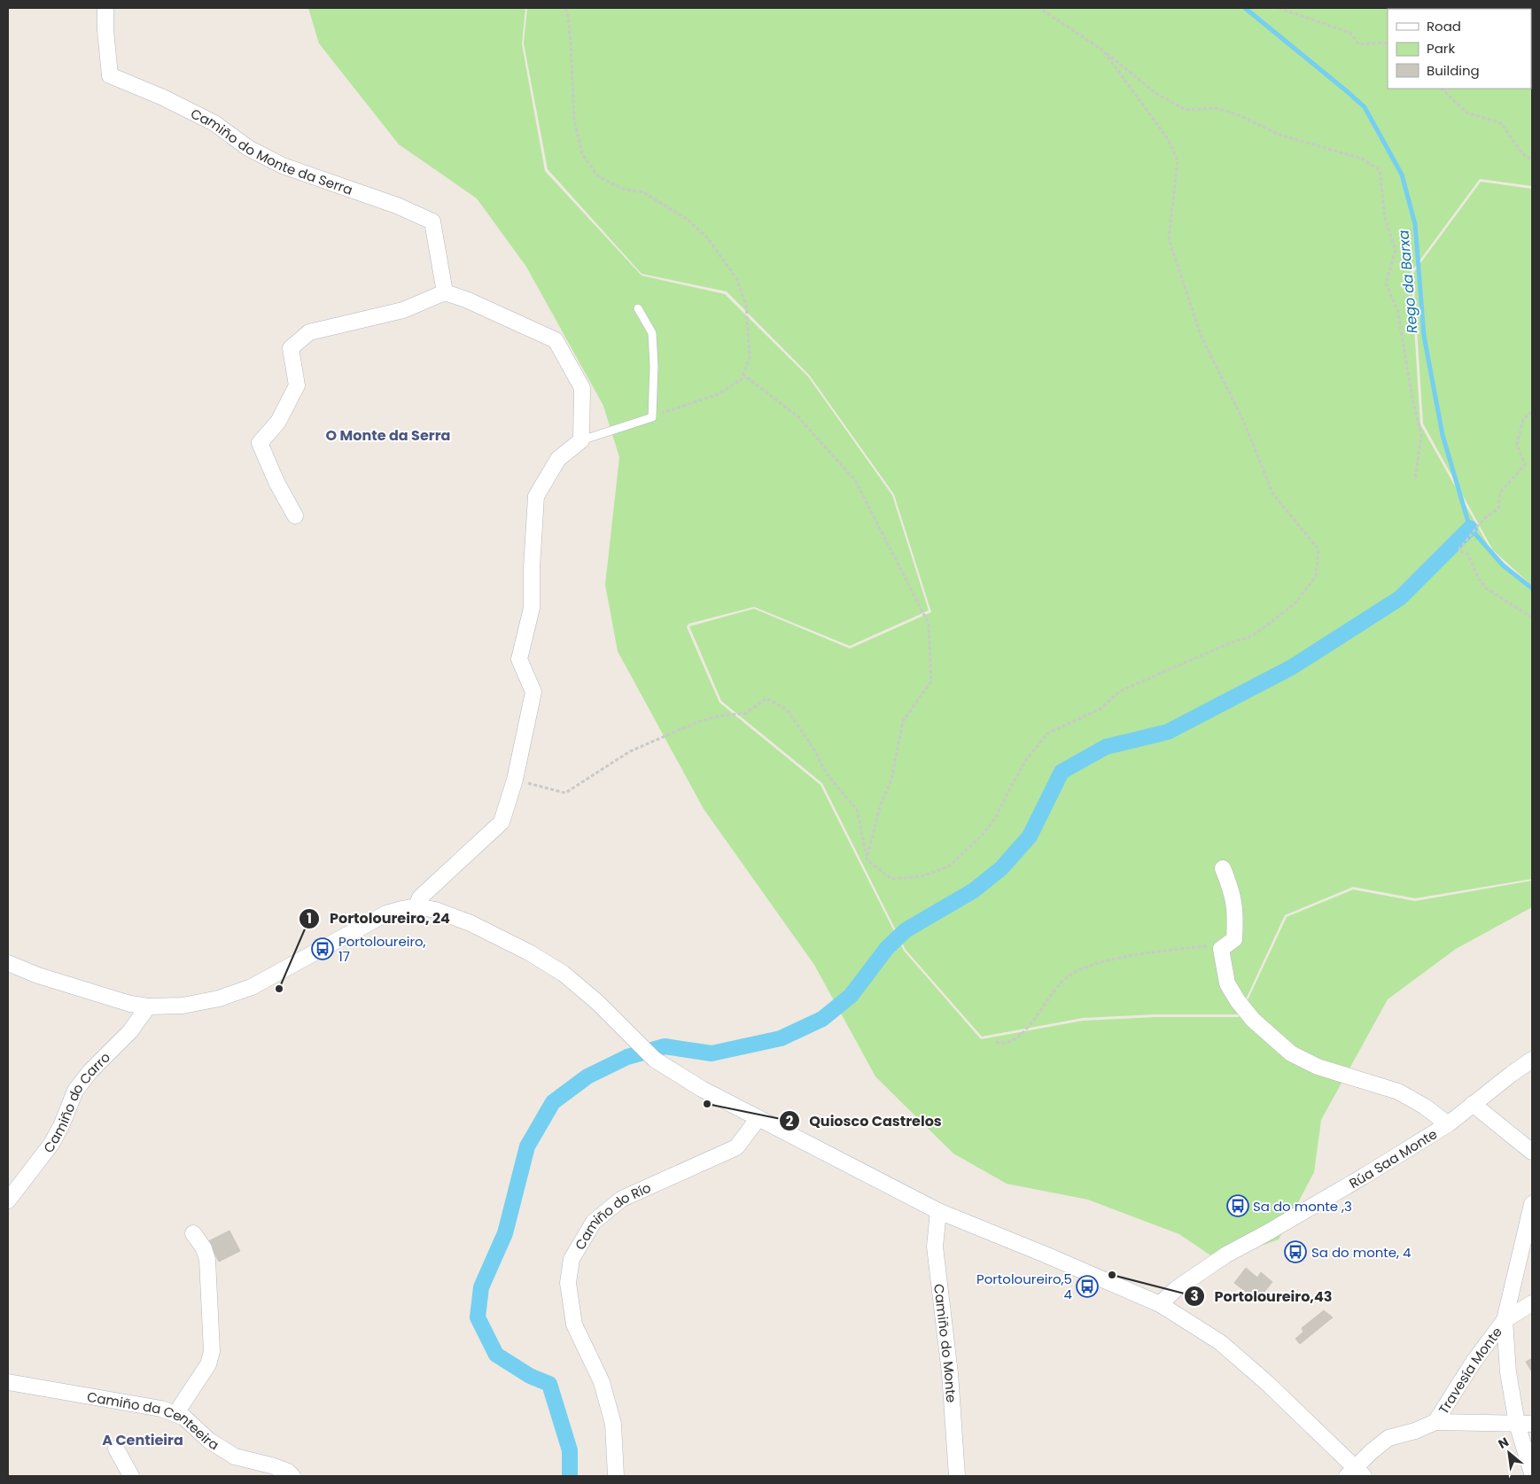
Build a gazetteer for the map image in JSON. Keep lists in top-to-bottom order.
{
  "streets": {
    "street": [
      "Camiño do Monte da Serra",
      "Camiño do Carro",
      "Rúa Saa Monte",
      "Camiño do Río",
      "Camiño do Monte",
      "Travesía Monte",
      "Camiño da Centeeira"
    ]
  },
  "districts": ["O Monte da Serra", "A Centieira"],
  "water": ["Rego da Barxa"],
  "places": {
    "bus stop": [
      "Portoloureiro, 17",
      "Sa do monte ,3",
      "Sa do monte, 4",
      "Portoloureiro,5 4"
    ],
    "other": ["Portoloureiro, 24", "Quiosco Castrelos", "Portoloureiro,43"]
  },
  "legend": ["Road", "Park", "Building"],
  "north": "top left"
}
